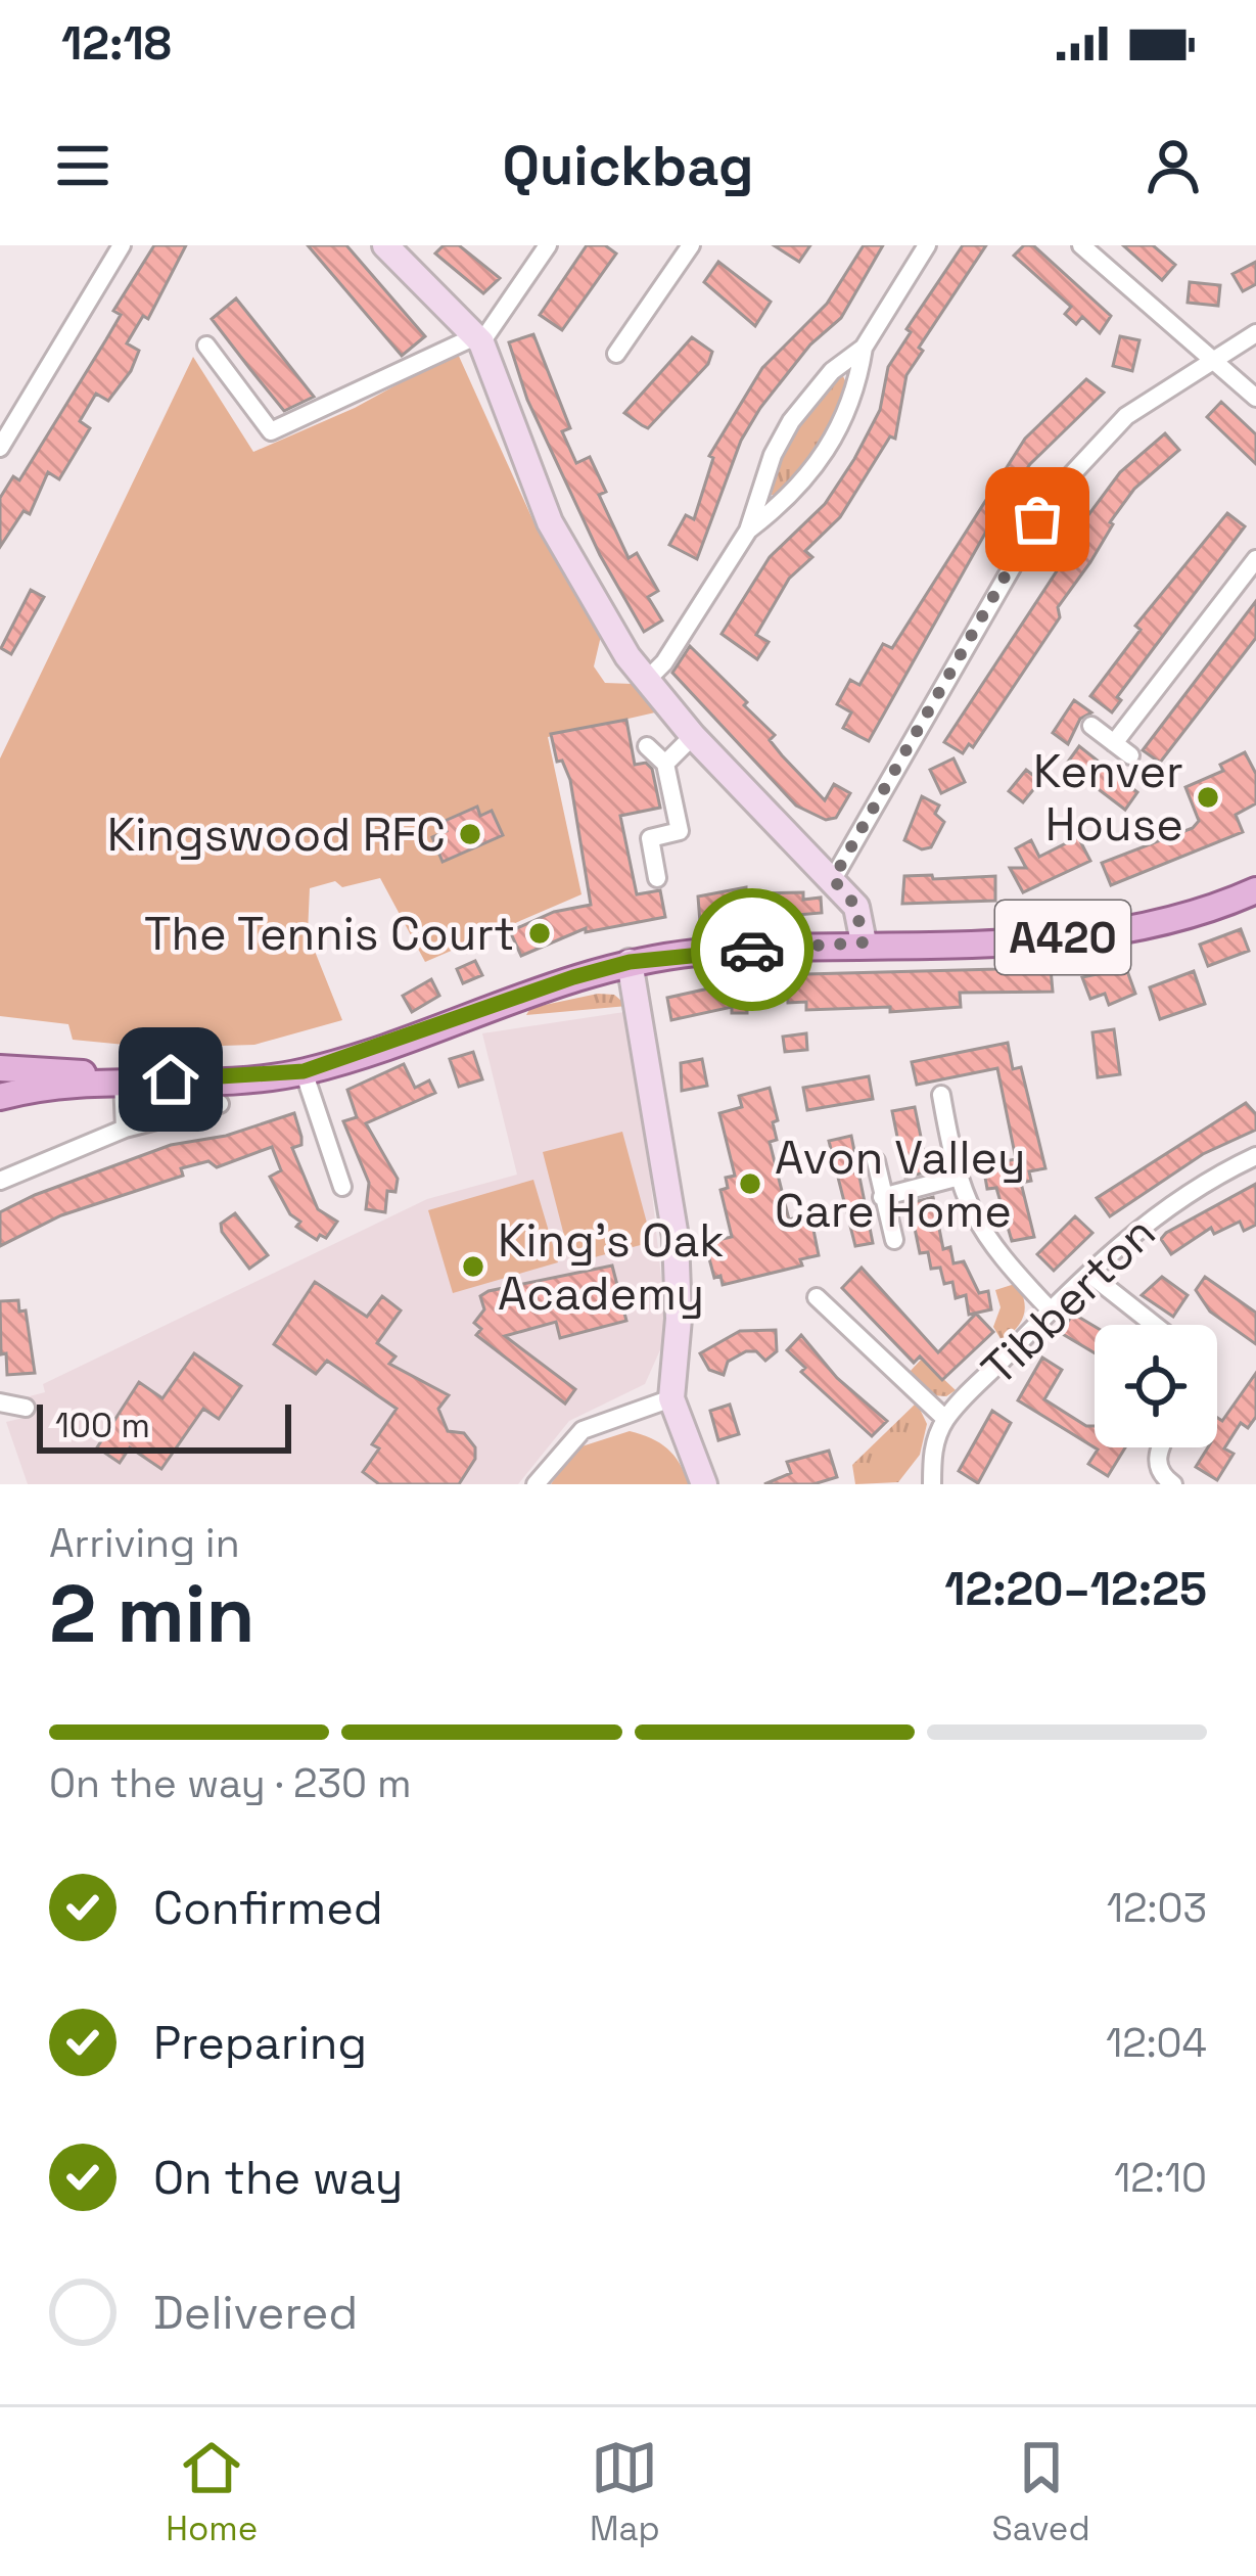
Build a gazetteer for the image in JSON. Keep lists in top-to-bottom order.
{
  "streets": {
    "main road": ["A420"],
    "street": ["Tibberton"]
  },
  "places": [
    "Kenver House",
    "Kingswood RFC",
    "The Tennis Court",
    "Avon Valley Care Home",
    "King's Oak Academy"
  ],
  "scale_bar": "100 m",
  "page": {
    "status": "12:18",
    "header": "Quickbag",
    "scale": "100 m",
    "heading": ["2 min", "Arriving in", "12:20–12:25"],
    "bar": "On the way · 230 m",
    "list": [
      ["Confirmed", "12:03"],
      ["Preparing", "12:04"],
      ["On the way", "12:10"],
      "Delivered"
    ],
    "tabs": ["Home", "Map", "Saved"]
  }
}
